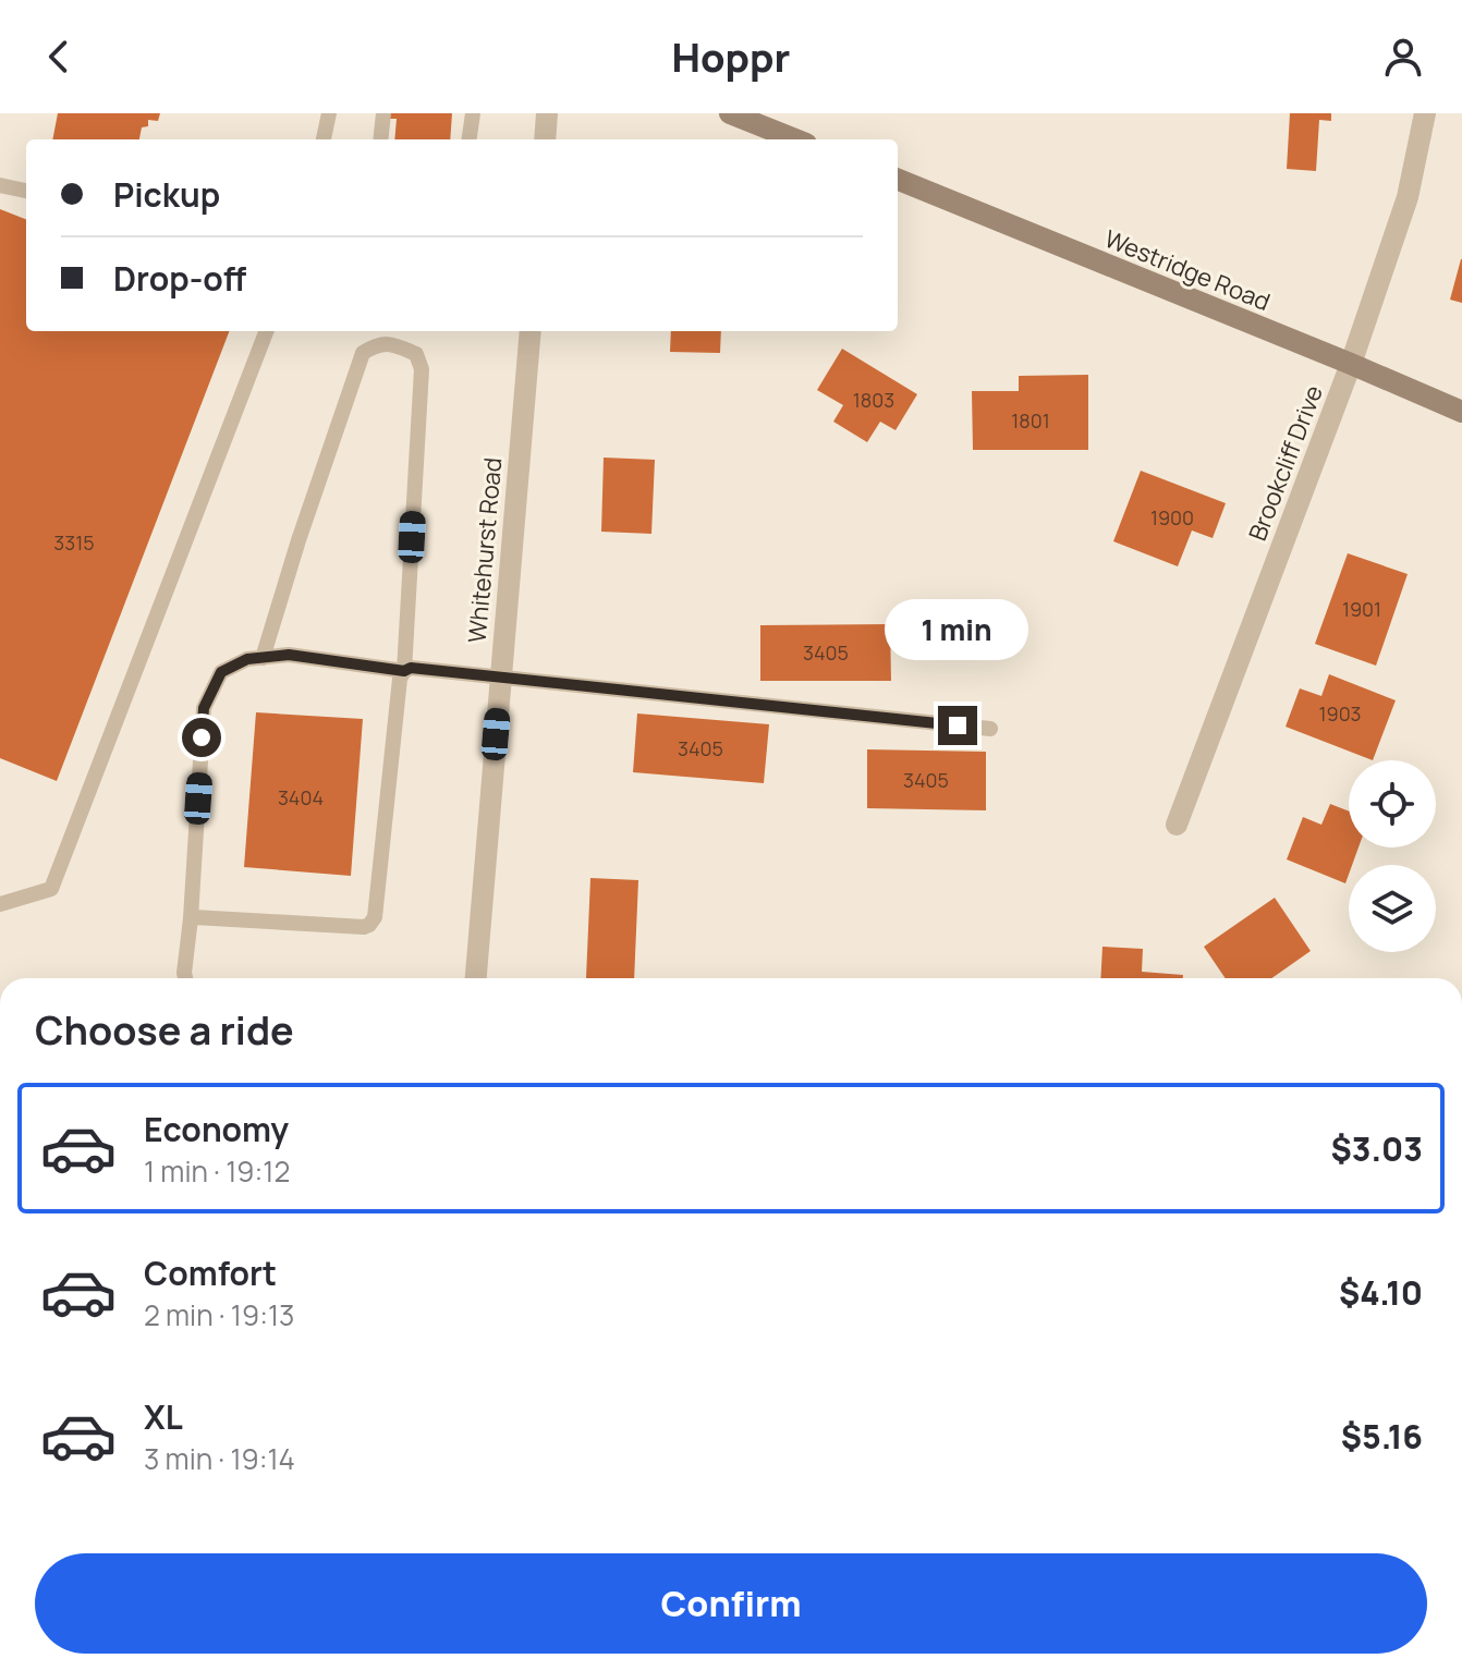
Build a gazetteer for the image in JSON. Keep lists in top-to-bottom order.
{
  "streets": {
    "main road": ["Westridge Road"],
    "street": ["Brookcliff Drive", "Whitehurst Road"]
  },
  "crossings": [
    ["Westridge Road", "Brookcliff Drive"]
  ],
  "house_numbers": [
    "1803",
    "1801",
    "1900",
    "3315",
    "1901",
    "3405",
    "1903",
    "3405",
    "3405",
    "3404"
  ],
  "page": {
    "header": "Hoppr",
    "banner": ["Pickup", "Drop-off"],
    "bubble": "1 min",
    "heading": "Choose a ride",
    "list": [
      {
        "name": "Economy",
        "note": "1 min · 19:12",
        "value": "$3.03"
      },
      {
        "name": "Comfort",
        "note": "2 min · 19:13",
        "value": "$4.10"
      },
      {
        "name": "XL",
        "note": "3 min · 19:14",
        "value": "$5.16"
      }
    ],
    "buttons": "Confirm"
  }
}
